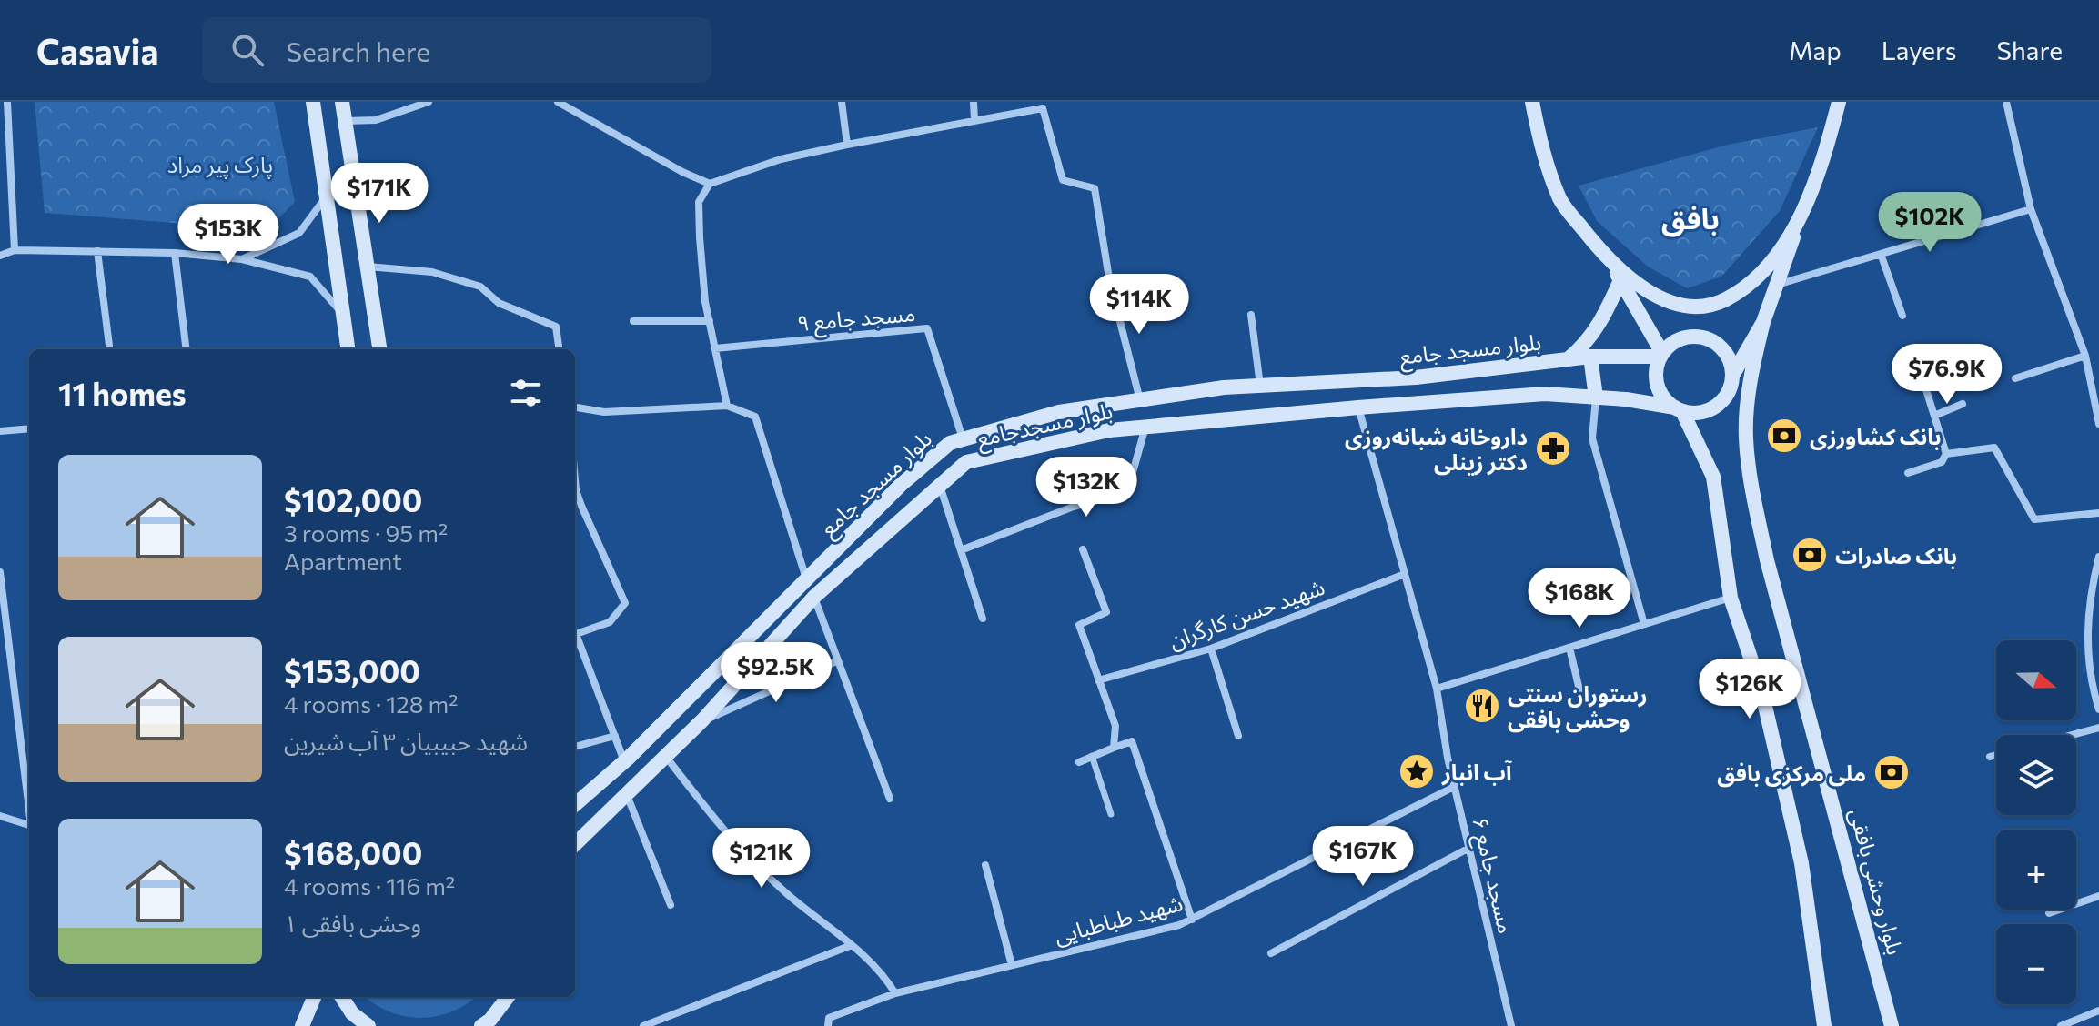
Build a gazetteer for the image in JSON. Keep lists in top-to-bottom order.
{
  "streets": {
    "main road": ["بلوار مسجد جامع", "بلوار مسجدجامع", "بلوار وحشی بافقی"],
    "street": [
      "مسجد جامع ۹",
      "شهید حسن کارگران",
      "مسجد جامع ۶",
      "شهید طباطبایی"
    ]
  },
  "crossings": [
    ["مسجد جامع ۹", "بلوار مسجد جامع"],
    ["بلوار مسجد جامع", "بلوار مسجدجامع"],
    ["بلوار مسجد جامع", "بلوار وحشی بافقی"],
    ["بلوار مسجدجامع", "مسجد جامع ۶"],
    ["بلوار مسجدجامع", "بلوار وحشی بافقی"],
    ["شهید حسن کارگران", "مسجد جامع ۶"],
    ["مسجد جامع ۶", "شهید طباطبایی"]
  ],
  "districts": ["بافق"],
  "parks": ["پارک پیر مراد"],
  "places": {
    "bank": ["بانک کشاورزی", "بانک صادرات", "ملی مرکزی بافق"],
    "pharmacy": ["داروخانه شبانه‌روزی دکتر زینلی"],
    "restaurant": ["رستوران سنتی وحشی بافقی"],
    "place": ["آب انبار"]
  },
  "north": "right",
  "page": {
    "header": "Casavia",
    "search": "Search here",
    "nav": ["Map", "Layers", "Share"],
    "price": [
      "$171K",
      "$102K",
      "$153K",
      "$114K",
      "$76.9K",
      "$132K",
      "$168K",
      "$92.5K",
      "$126K",
      "$167K",
      "$121K"
    ],
    "heading": "11 homes",
    "list": [
      {
        "name": "$102,000",
        "note": "3 rooms · 95 m² · Apartment"
      },
      {
        "name": "$153,000",
        "note": "4 rooms · 128 m² · شهید حبیبیان ۳ آب شیرین"
      },
      {
        "name": "$168,000",
        "note": "4 rooms · 116 m² · وحشی بافقی ۱"
      }
    ],
    "map_buttons": ["+", "−"]
  }
}
